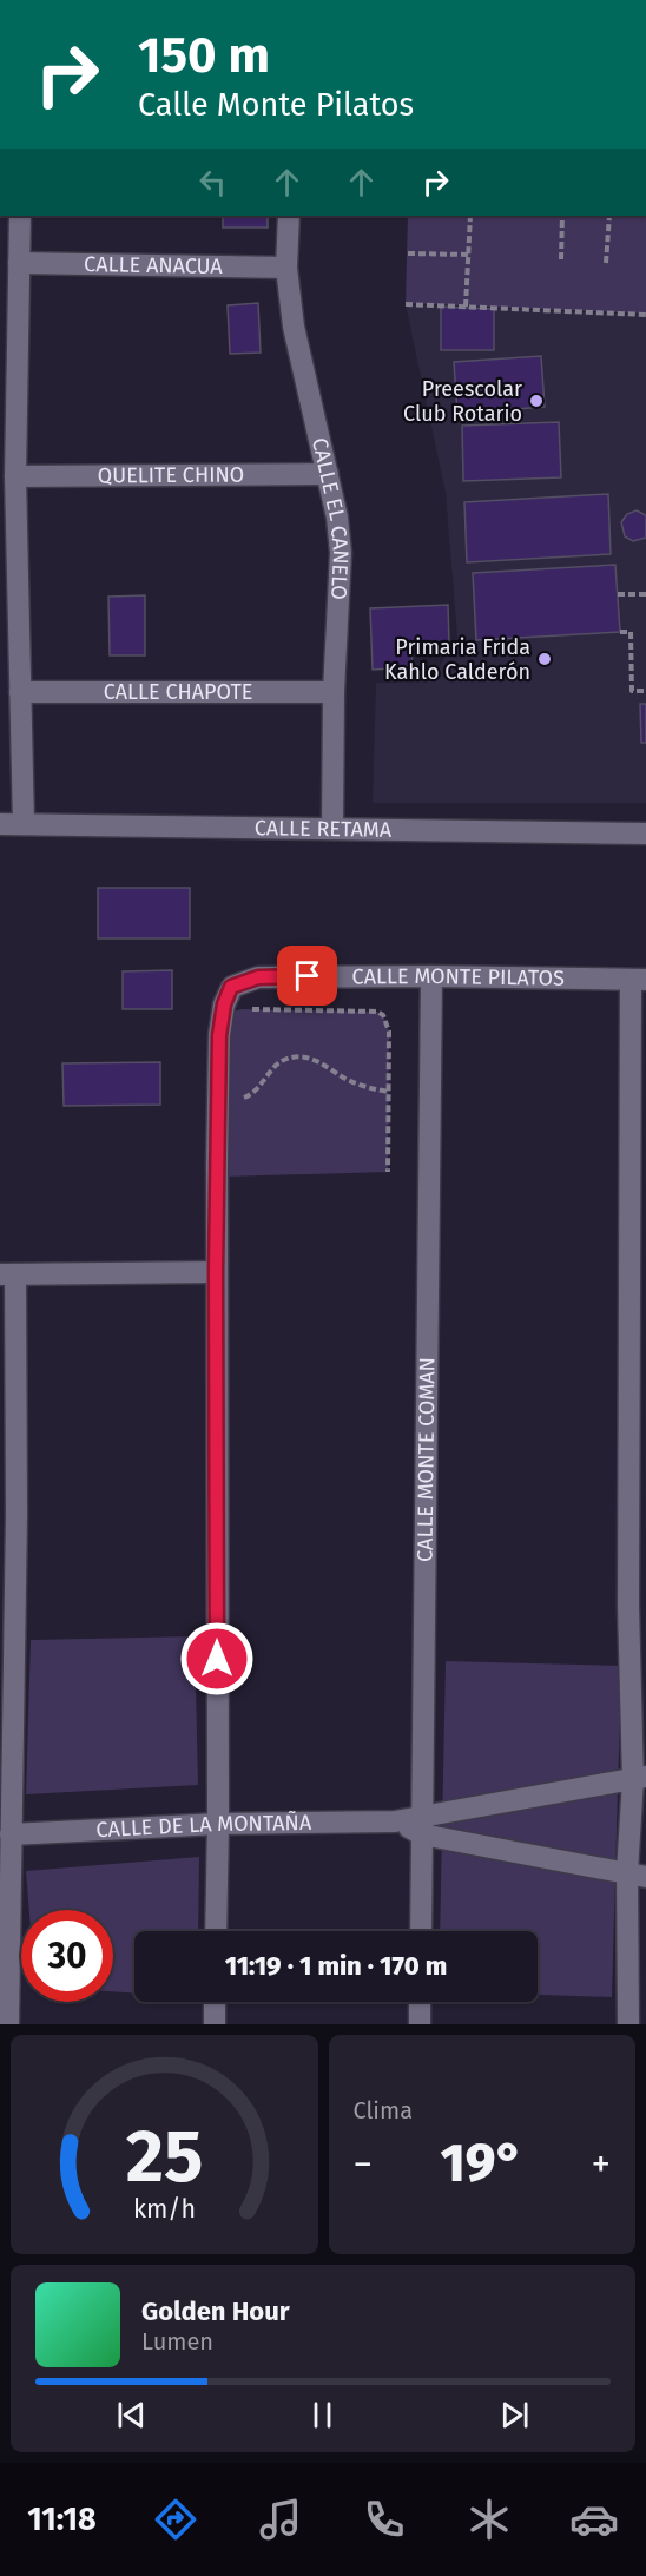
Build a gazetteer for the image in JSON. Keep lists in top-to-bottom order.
{
  "streets": {
    "street": [
      "CALLE ANACUA",
      "QUELITE CHINO",
      "CALLE EL CANELO",
      "CALLE CHAPOTE",
      "CALLE RETAMA",
      "CALLE MONTE PILATOS",
      "CALLE MONTE COMAN",
      "CALLE DE LA MONTAÑA"
    ]
  },
  "crossings": [
    ["CALLE ANACUA", "CALLE EL CANELO"],
    ["QUELITE CHINO", "CALLE EL CANELO"],
    ["CALLE EL CANELO", "CALLE CHAPOTE"],
    ["CALLE EL CANELO", "CALLE RETAMA"],
    ["CALLE MONTE PILATOS", "CALLE MONTE COMAN"],
    ["CALLE MONTE COMAN", "CALLE DE LA MONTAÑA"]
  ],
  "places": ["Preescolar Club Rotario", "Primaria Frida Kahlo Calderón"],
  "page": {
    "turn": ["150 m", "Calle Monte Pilatos"],
    "limit": "30",
    "trip": "11:19 · 1 min · 170 m",
    "tile": "Clima",
    "heat": ["−", "19°", "+"],
    "song": ["Golden Hour", "Lumen"],
    "tabs": "11:18",
    "gauge": ["25", "km/h"]
  }
}
